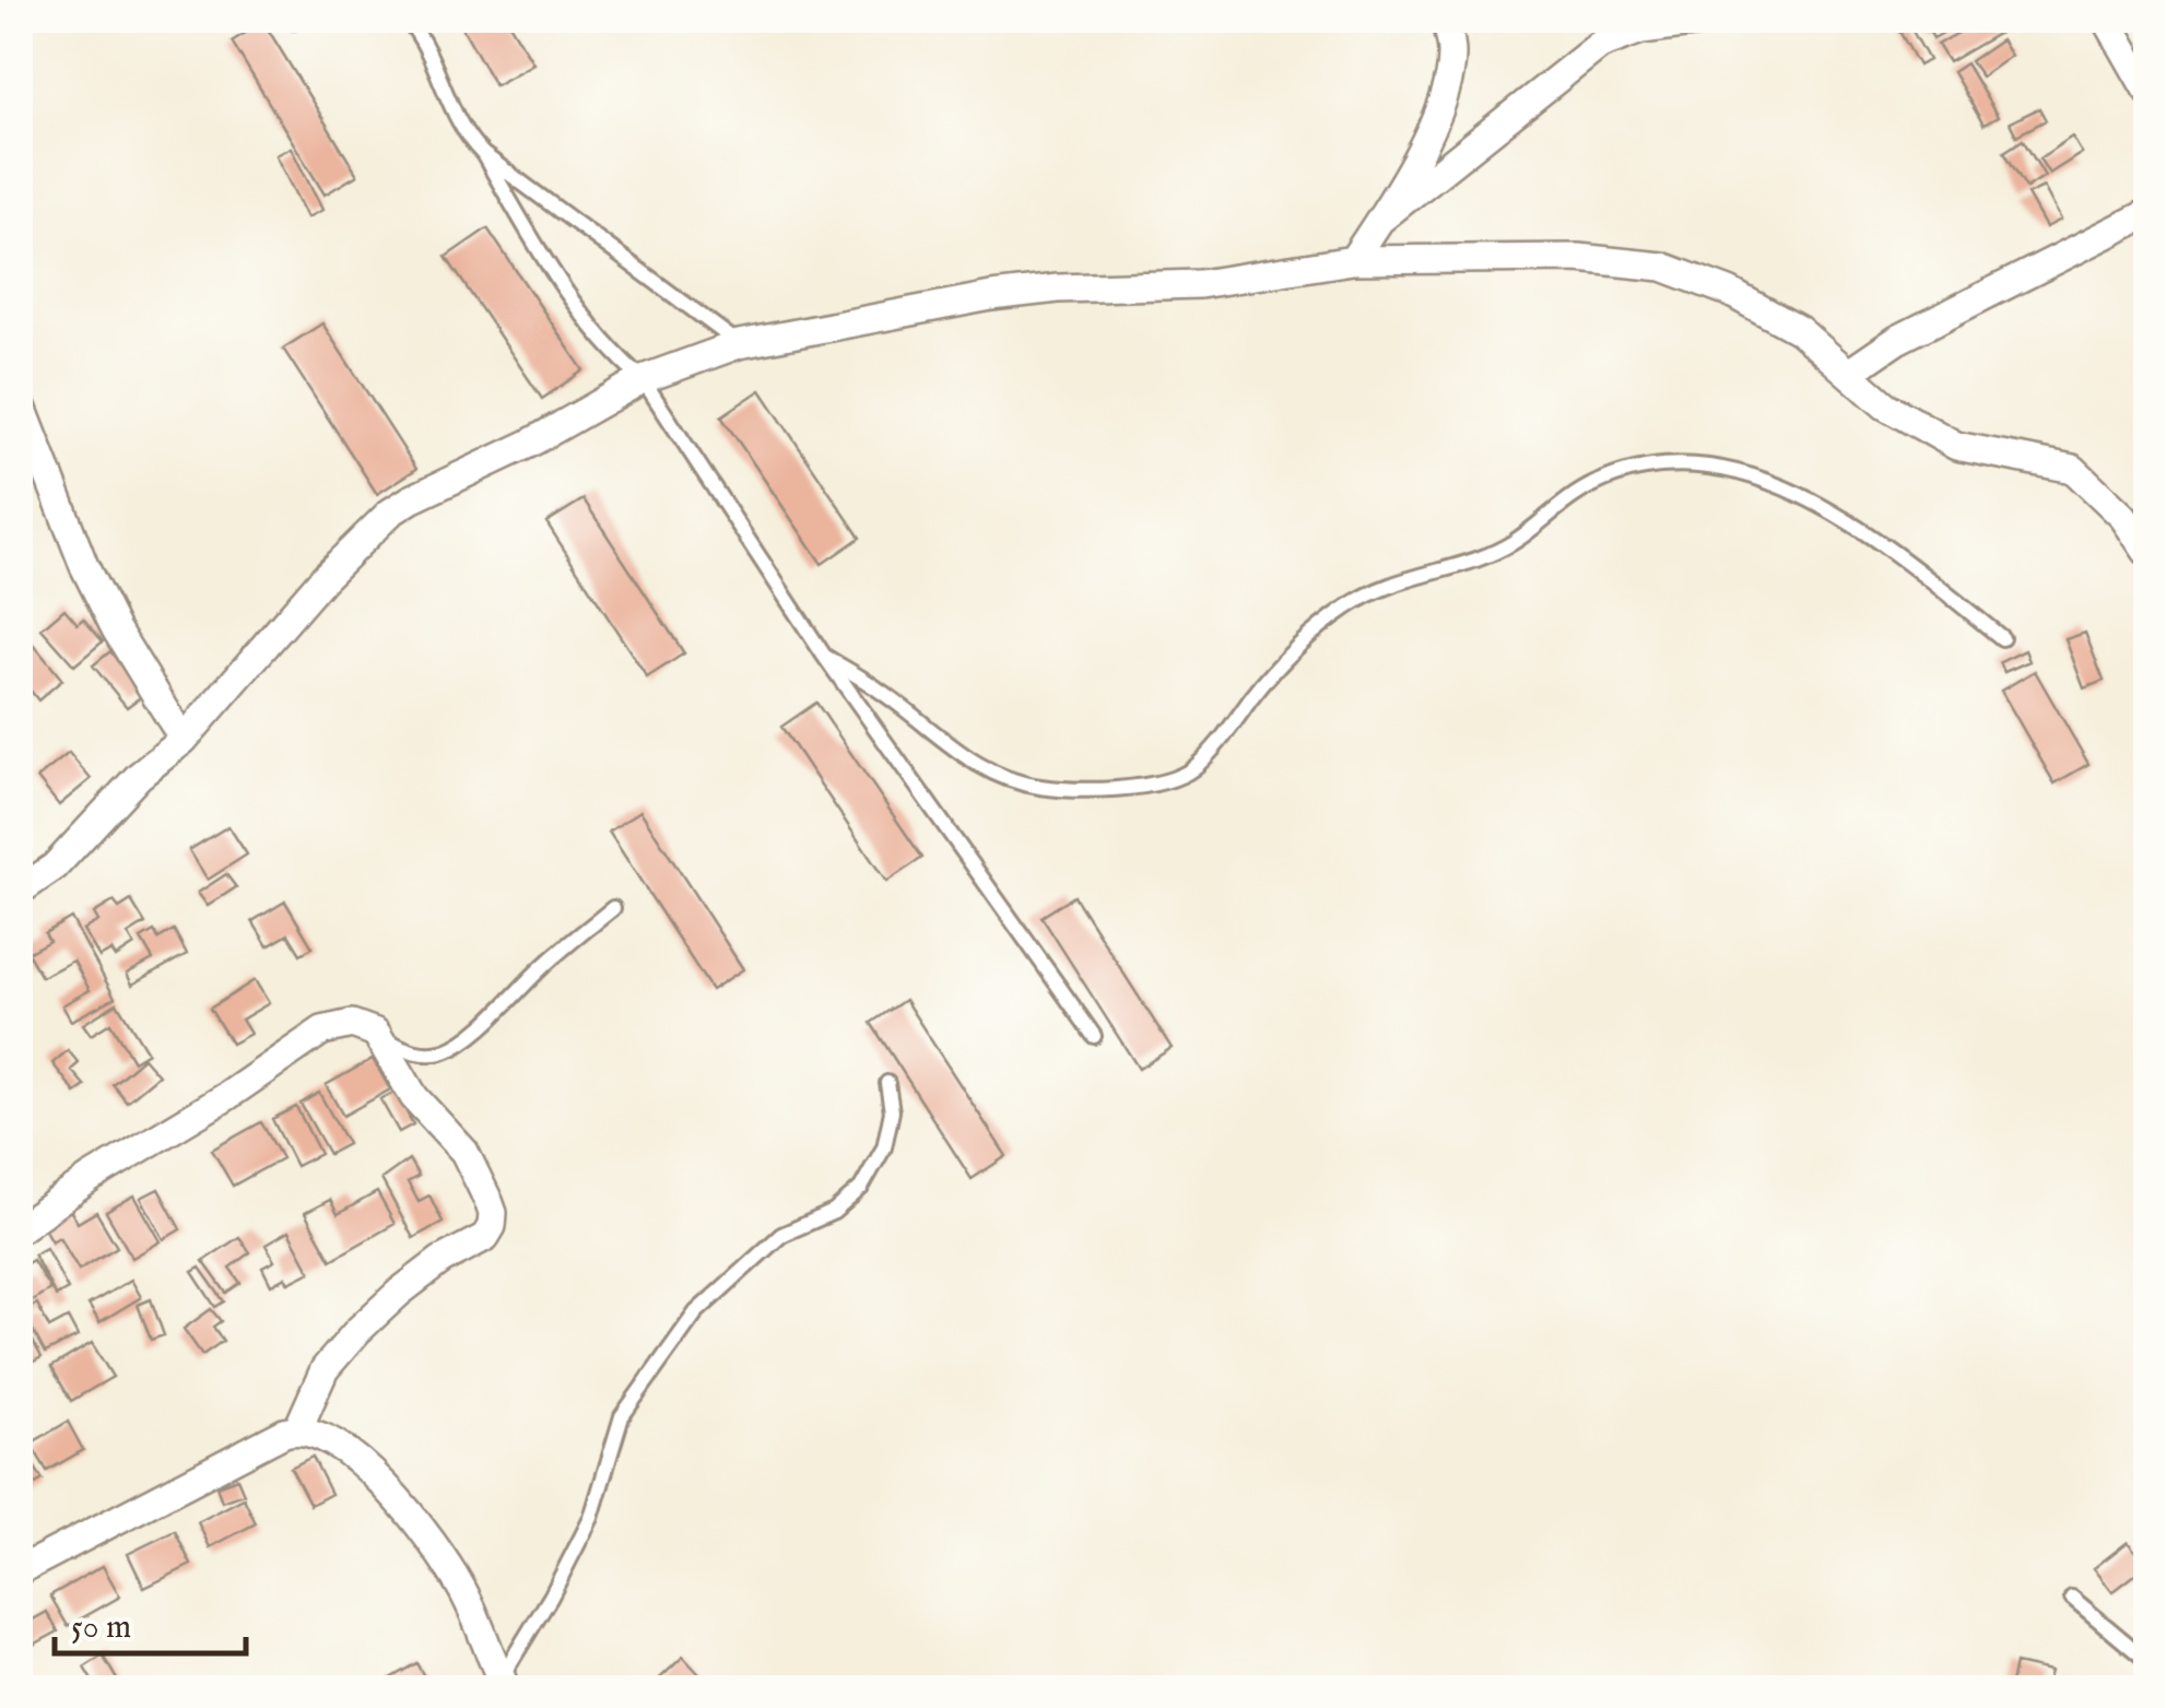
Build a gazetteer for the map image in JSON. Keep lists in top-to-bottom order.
{
  "scale_bar": "50 m"
}
